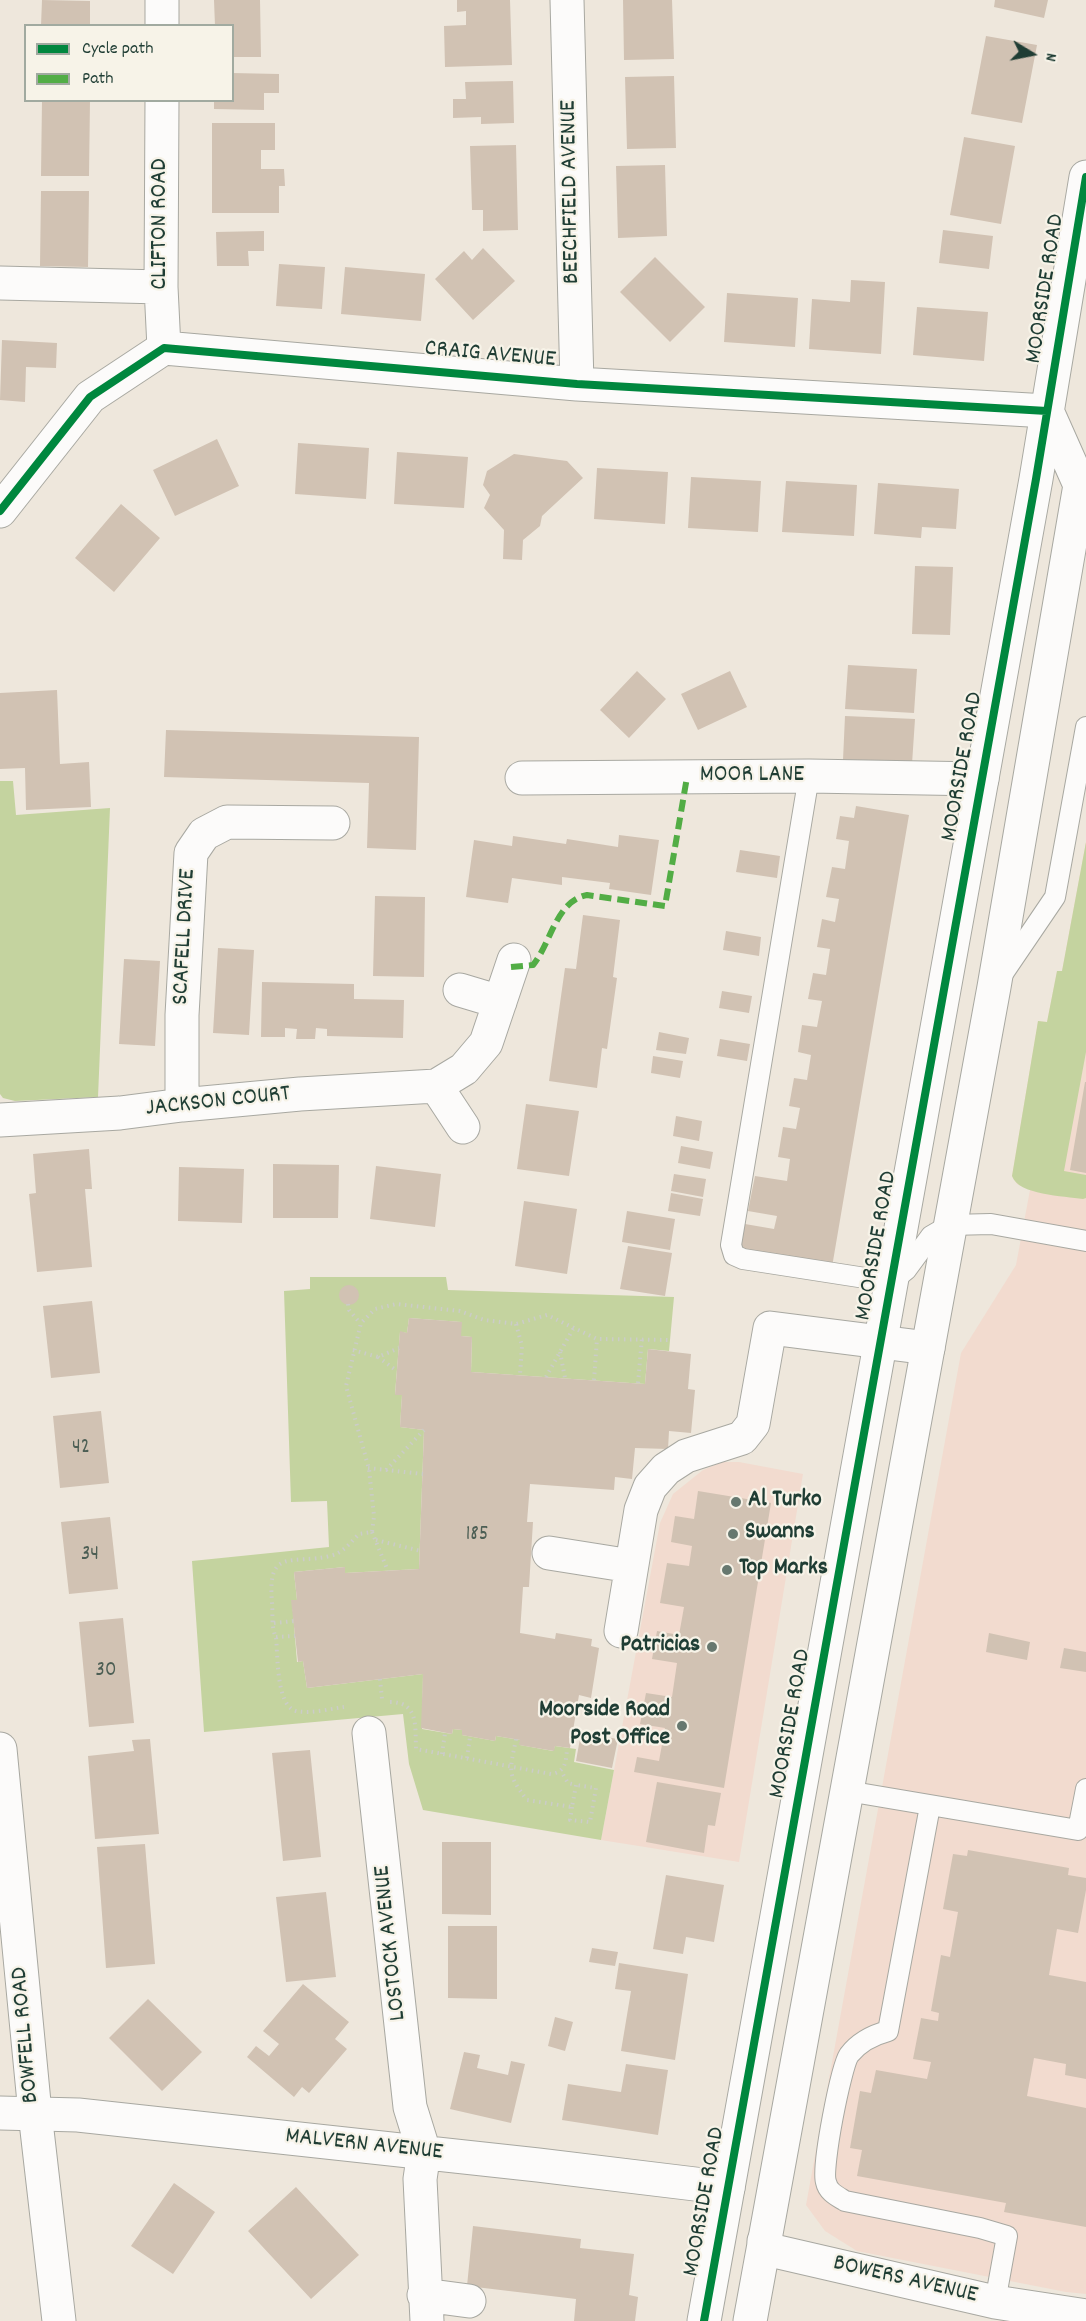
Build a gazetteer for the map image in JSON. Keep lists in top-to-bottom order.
{
  "streets": {
    "street": [
      "BEECHFIELD AVENUE",
      "CLIFTON ROAD",
      "MOORSIDE ROAD",
      "CRAIG AVENUE",
      "MOOR LANE",
      "SCAFELL DRIVE",
      "JACKSON COURT",
      "LOSTOCK AVENUE",
      "BOWFELL ROAD",
      "MALVERN AVENUE",
      "BOWERS AVENUE"
    ]
  },
  "crossings": [
    ["BEECHFIELD AVENUE", "CRAIG AVENUE"],
    ["CLIFTON ROAD", "CRAIG AVENUE"],
    ["MOORSIDE ROAD", "CRAIG AVENUE"],
    ["MOORSIDE ROAD", "MOOR LANE"],
    ["MOORSIDE ROAD", "MALVERN AVENUE"],
    ["MOORSIDE ROAD", "BOWERS AVENUE"],
    ["SCAFELL DRIVE", "JACKSON COURT"],
    ["LOSTOCK AVENUE", "MALVERN AVENUE"],
    ["BOWFELL ROAD", "MALVERN AVENUE"]
  ],
  "places": [
    "Al Turko",
    "Swanns",
    "Top Marks",
    "Patricias",
    "Moorside Road Post Office"
  ],
  "house_numbers": [
    "42",
    "185",
    "34",
    "30"
  ],
  "legend": ["Cycle path", "Path"],
  "north": "right"
}
